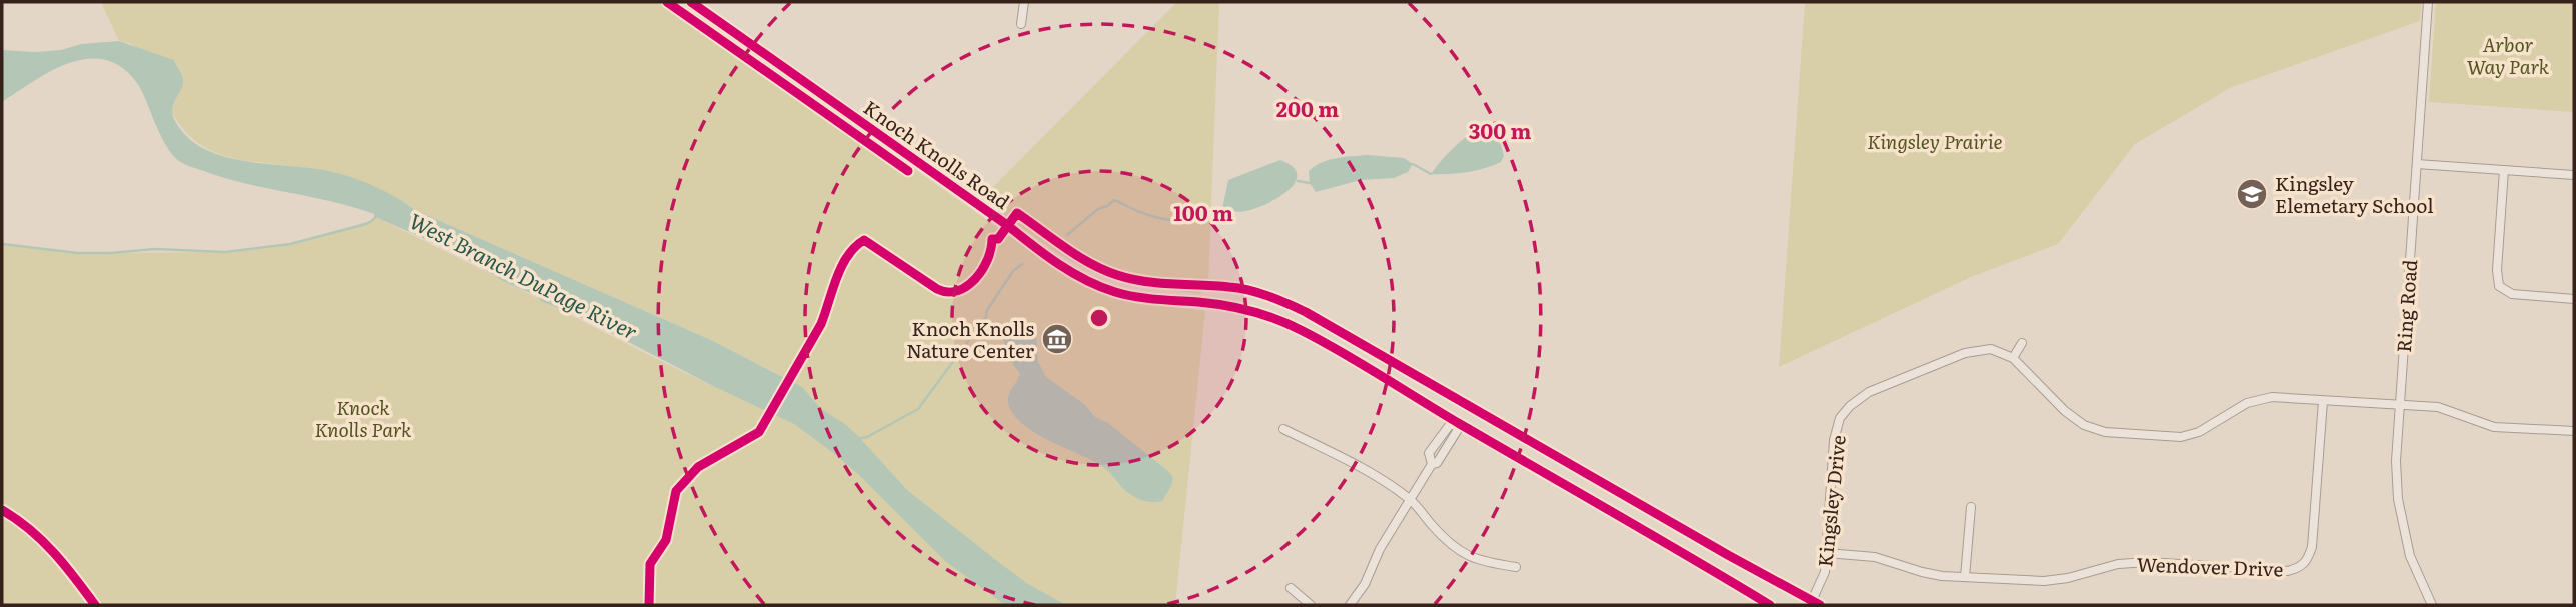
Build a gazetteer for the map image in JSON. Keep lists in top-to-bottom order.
{
  "streets": {
    "street": [
      "Knoch Knolls Road",
      "Ring Road",
      "Kingsley Drive",
      "Wendover Drive"
    ]
  },
  "crossings": [
    ["Kingsley Drive", "Wendover Drive"]
  ],
  "water": ["West Branch DuPage River"],
  "parks": ["Arbor Way Park", "Kingsley Prairie", "Knock Knolls Park"],
  "places": {
    "school or university": ["Kingsley Elemetary School"],
    "museum": ["Knoch Knolls Nature Center"]
  },
  "rings": ["200 m", "300 m", "100 m"]
}
